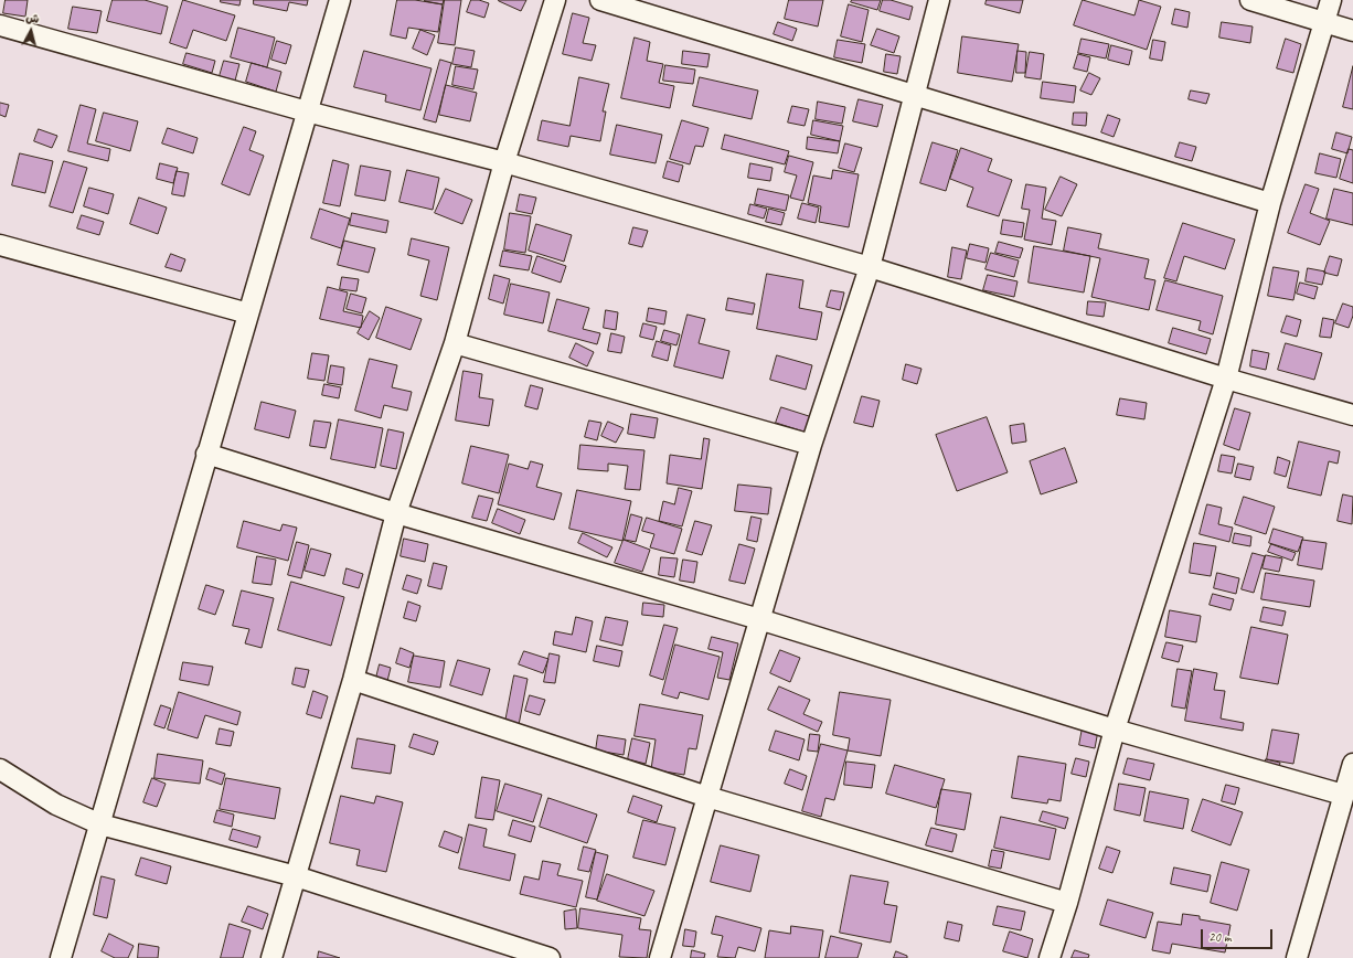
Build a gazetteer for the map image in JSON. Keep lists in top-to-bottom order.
{
  "scale_bar": "20 m",
  "north": "top"
}
